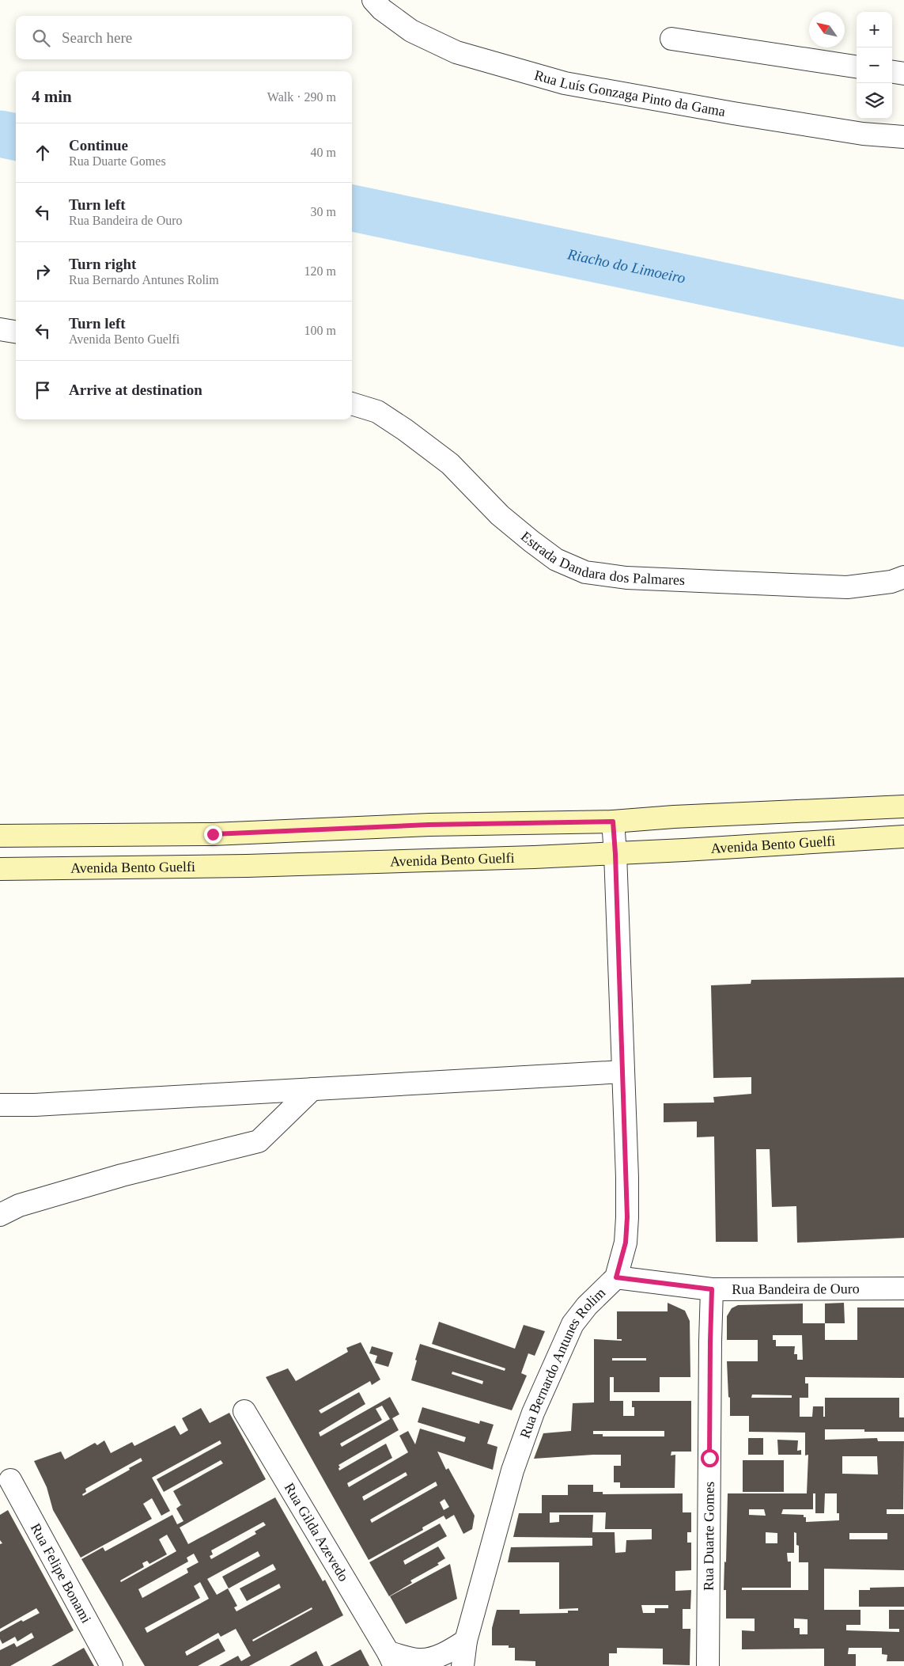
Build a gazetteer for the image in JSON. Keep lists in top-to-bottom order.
{
  "streets": {
    "main road": ["Avenida Bento Guelfi"],
    "street": [
      "Rua Luís Gonzaga Pinto da Gama",
      "Estrada Dandara dos Palmares",
      "Rua Bandeira de Ouro",
      "Rua Bernardo Antunes Rolim",
      "Rua Gilda Azevedo",
      "Rua Duarte Gomes",
      "Rua Felipe Bonami"
    ]
  },
  "crossings": [
    ["Avenida Bento Guelfi", "Rua Bernardo Antunes Rolim"],
    ["Rua Bandeira de Ouro", "Rua Bernardo Antunes Rolim"],
    ["Rua Bandeira de Ouro", "Rua Duarte Gomes"],
    ["Rua Bernardo Antunes Rolim", "Rua Gilda Azevedo"]
  ],
  "water": ["Riacho do Limoeiro"],
  "north": "top left",
  "page": {
    "map_buttons": ["+", "−"],
    "search": "Search here",
    "heading": ["4 min", "Walk · 290 m"],
    "list": [
      ["Continue", "Rua Duarte Gomes", "40 m"],
      ["Turn left", "Rua Bandeira de Ouro", "30 m"],
      ["Turn right", "Rua Bernardo Antunes Rolim", "120 m"],
      ["Turn left", "Avenida Bento Guelfi", "100 m"],
      "Arrive at destination"
    ]
  }
}
